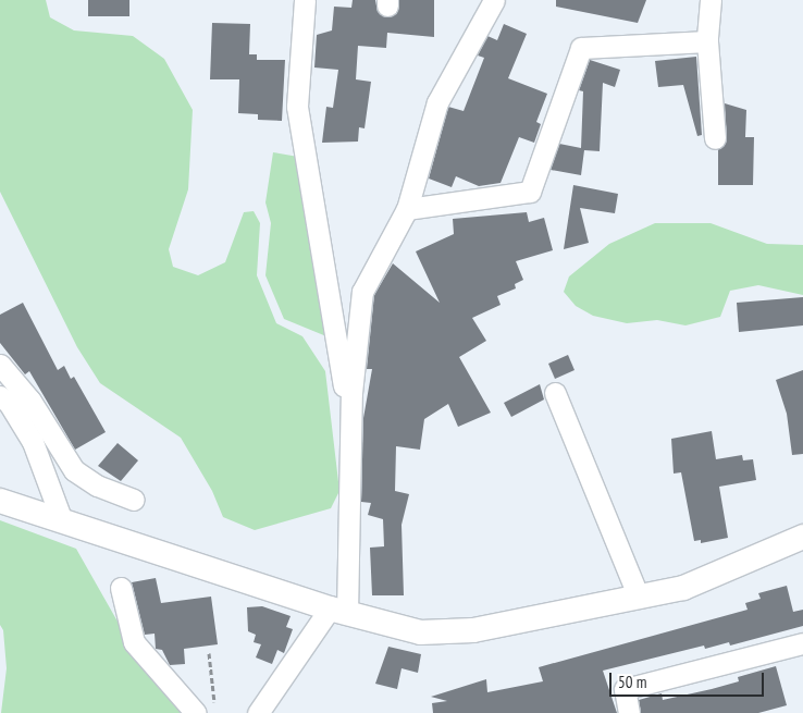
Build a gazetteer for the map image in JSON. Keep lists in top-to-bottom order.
{
  "scale_bar": "50 m"
}
